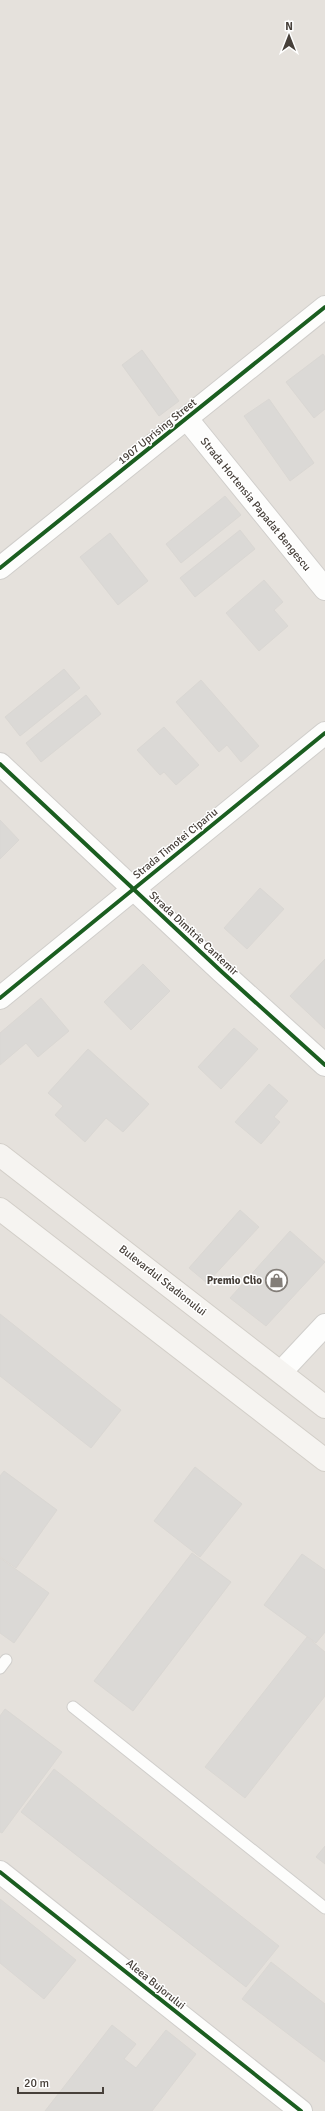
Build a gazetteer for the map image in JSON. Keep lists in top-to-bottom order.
{
  "streets": {
    "main road": ["Bulevardul Stadionului"],
    "street": [
      "1907 Uprising Street",
      "Strada Hortensia Papadat Bengescu",
      "Strada Timotei Cipariu",
      "Strada Dimitrie Cantemir",
      "Aleea Bujorului"
    ]
  },
  "crossings": [
    ["1907 Uprising Street", "Strada Hortensia Papadat Bengescu"],
    ["Strada Timotei Cipariu", "Strada Dimitrie Cantemir"]
  ],
  "places": {
    "shop": ["Premio Clio"]
  },
  "scale_bar": "20 m",
  "north": "top"
}
